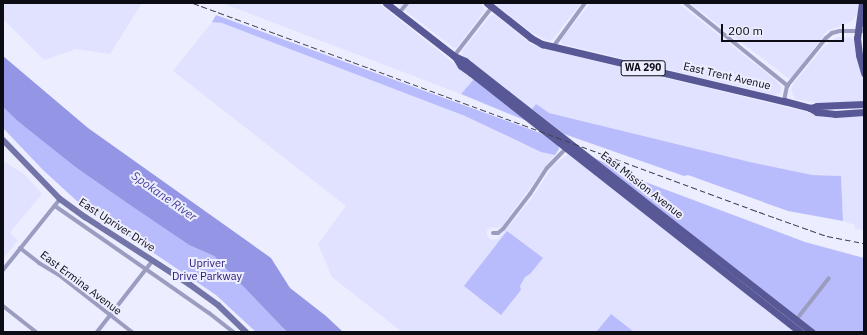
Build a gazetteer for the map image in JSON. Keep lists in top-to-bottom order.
{
  "streets": {
    "main road": ["WA 290", "East Trent Avenue", "East Mission Avenue"],
    "street": ["East Upriver Drive", "East Ermina Avenue"]
  },
  "water": ["Spokane River"],
  "parks": ["Upriver Drive Parkway"],
  "scale_bar": "200 m"
}
